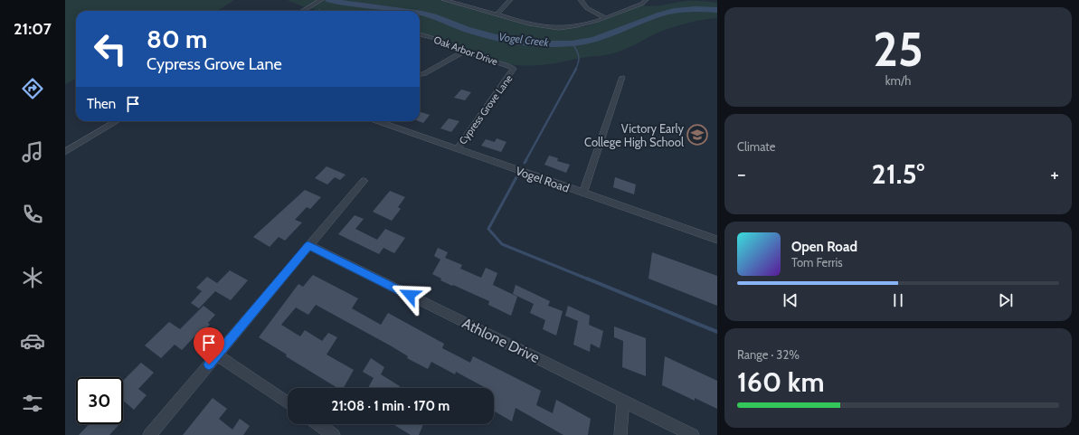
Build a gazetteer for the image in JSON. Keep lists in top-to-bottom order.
{
  "streets": {
    "street": [
      "Oak Arbor Drive",
      "Cypress Grove Lane",
      "Vogel Road",
      "Athlone Drive"
    ]
  },
  "crossings": [
    ["Oak Arbor Drive", "Cypress Grove Lane"],
    ["Cypress Grove Lane", "Vogel Road"]
  ],
  "water": ["Vogel Creek"],
  "places": {
    "school or university": ["Victory Early College High School"]
  },
  "page": {
    "tabs": "21:07",
    "tile": [
      ["25", "km/h"],
      "Climate",
      ["Range · 32%", "160 km"]
    ],
    "turn": ["80 m", "Cypress Grove Lane"],
    "then": "Then",
    "heat": ["−", "21.5°", "+"],
    "song": ["Open Road", "Tom Ferris"],
    "limit": "30",
    "trip": "21:08 · 1 min · 170 m"
  }
}
